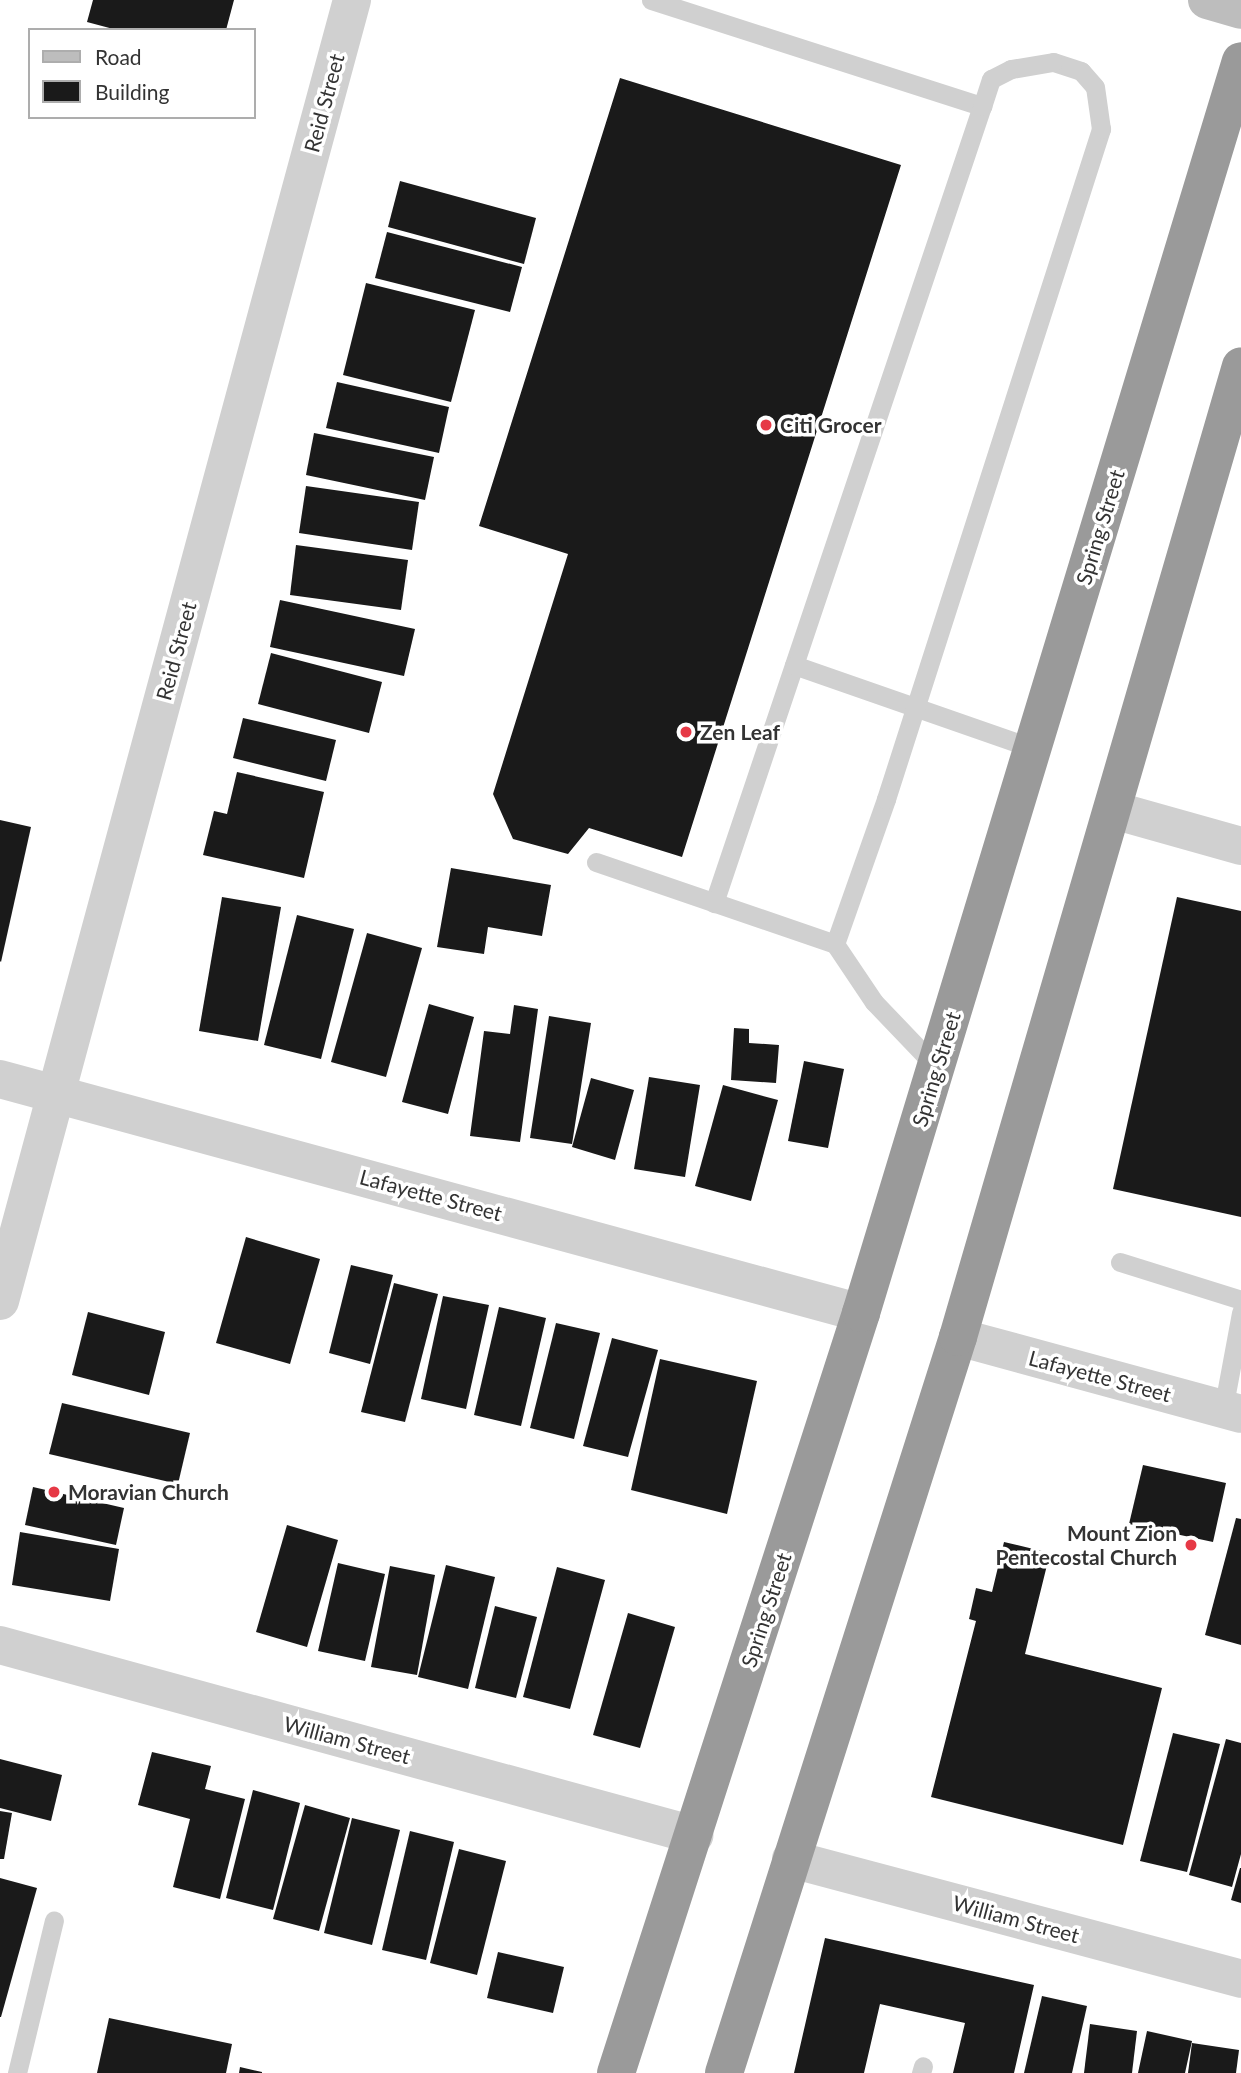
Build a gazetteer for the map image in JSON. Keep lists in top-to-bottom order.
{
  "streets": {
    "highway": ["Spring Street"],
    "street": ["Reid Street", "Lafayette Street", "William Street"]
  },
  "crossings": [
    ["Reid Street", "Lafayette Street"],
    ["Spring Street", "Lafayette Street"],
    ["Spring Street", "William Street"]
  ],
  "places": [
    "Citi Grocer",
    "Zen Leaf",
    "Moravian Church",
    "Mount Zion Pentecostal Church"
  ],
  "legend": ["Road", "Building"]
}
